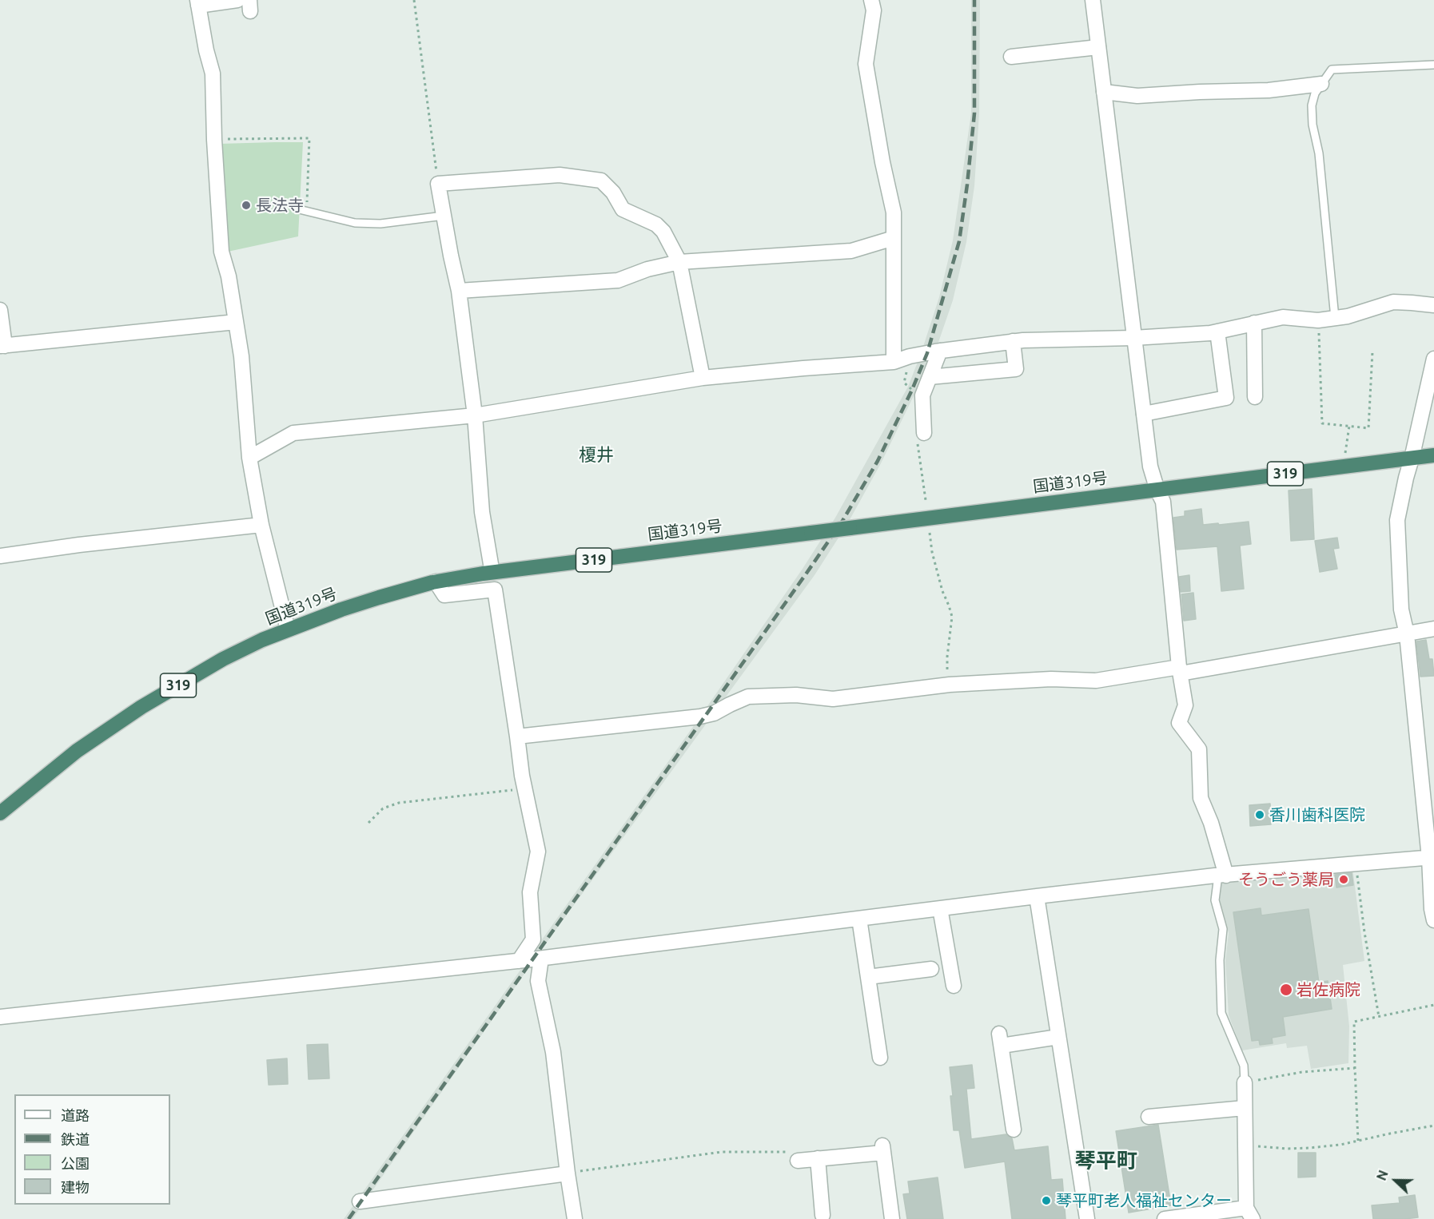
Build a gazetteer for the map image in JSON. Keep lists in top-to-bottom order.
{
  "streets": {
    "highway": ["319", "国道319号"]
  },
  "districts": ["榎井", "琴平町"],
  "places": [
    "長法寺",
    "香川歯科医院",
    "そうごう薬局",
    "岩佐病院",
    "琴平町老人福祉センター"
  ],
  "legend": [
    "道路",
    "鉄道",
    "公園",
    "建物"
  ],
  "north": "left"
}
